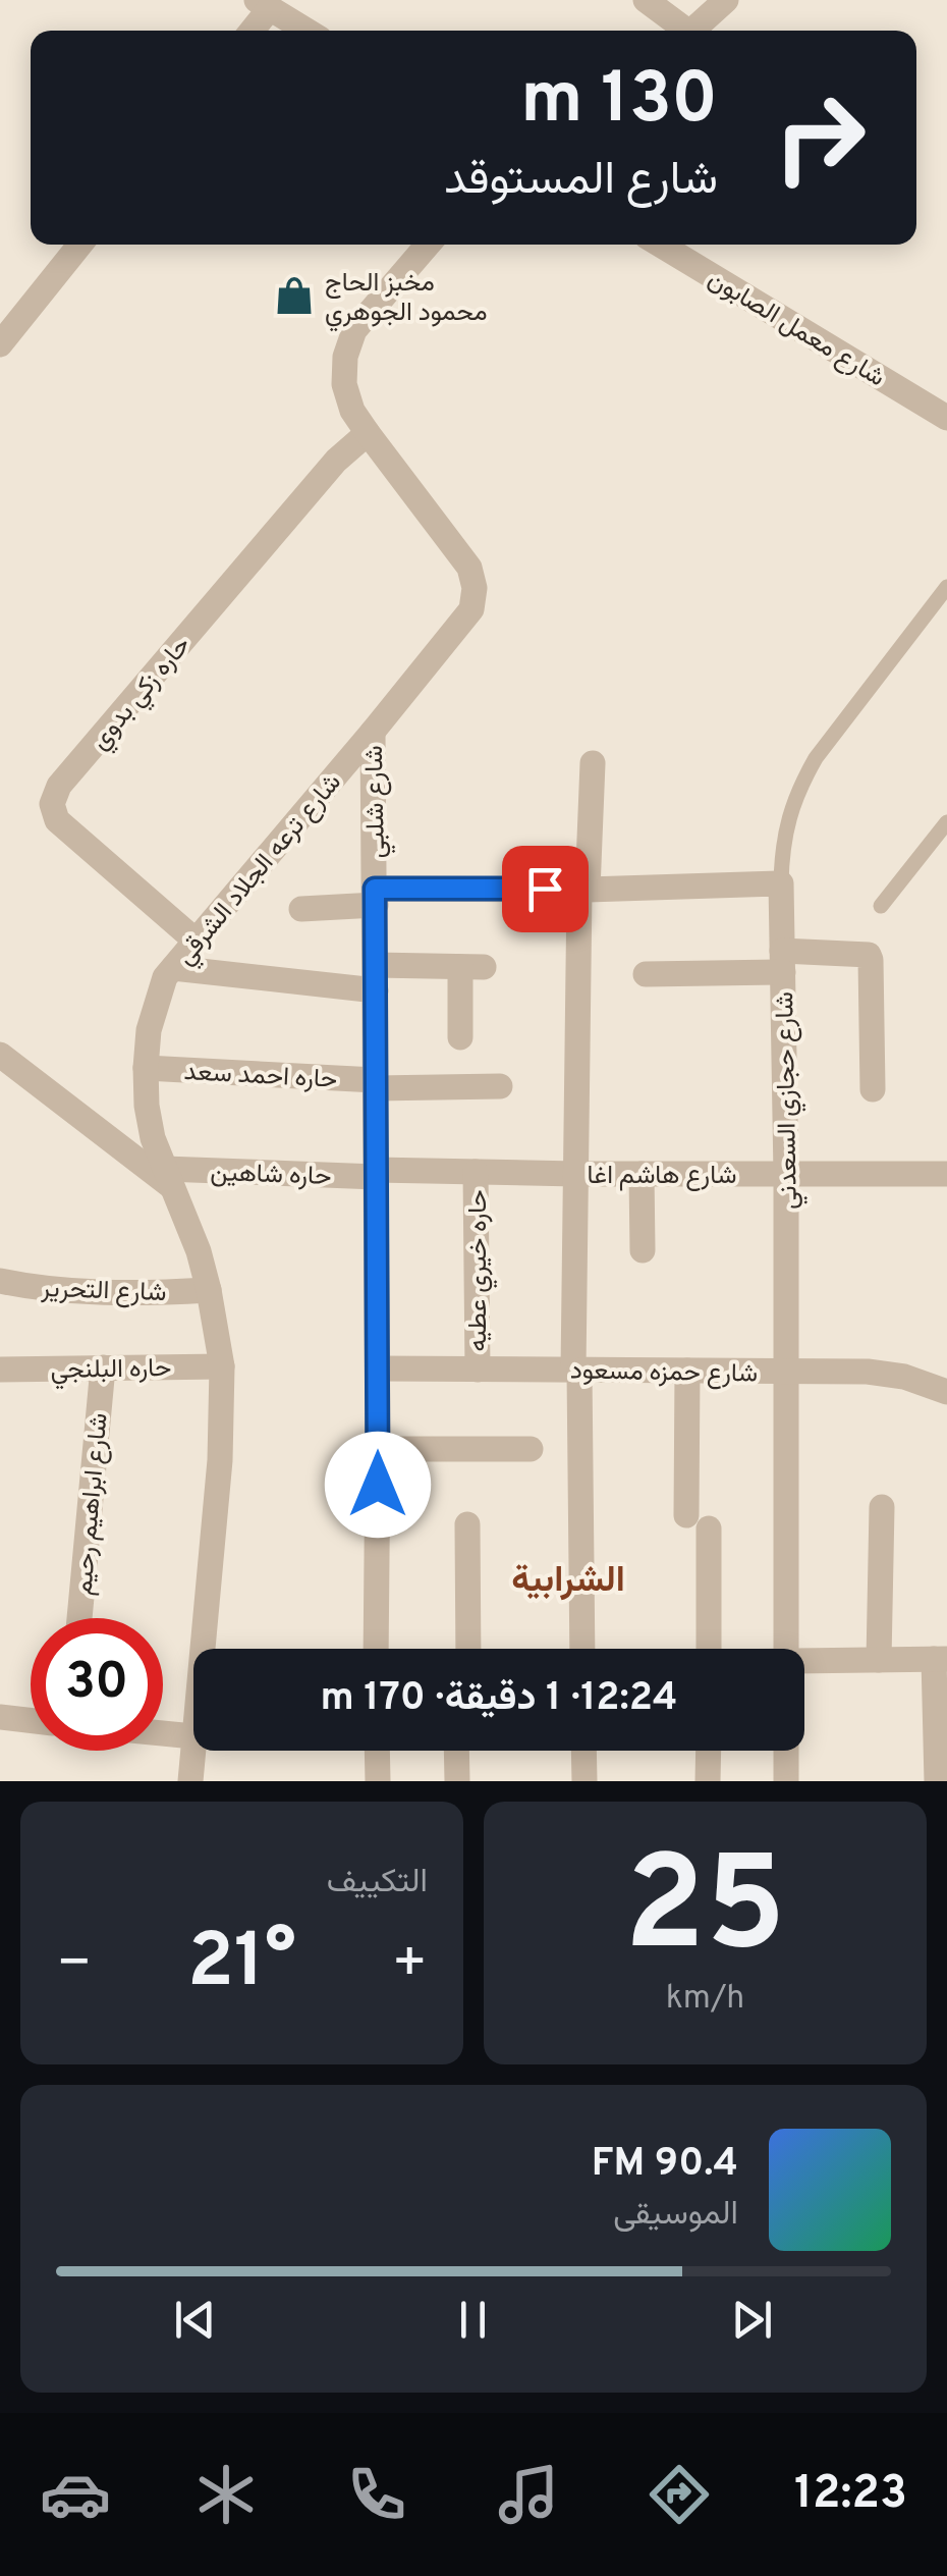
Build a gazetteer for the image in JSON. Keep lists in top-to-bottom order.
{
  "streets": {
    "street": [
      "شارع معمل الصابون",
      "حاره زكي بدوي",
      "شارع شلبي",
      "شارع ترعه الجلاد الشرقي",
      "حاره احمد سعد",
      "شارع حجازي السعدني",
      "حاره شاهين",
      "شارع هاشم اغا",
      "حاره خيري عطيه",
      "شارع التحرير",
      "حاره البلنجي",
      "شارع حمزه مسعود",
      "شارع ابراهيم رحيم"
    ]
  },
  "crossings": [
    ["حاره زكي بدوي", "شارع ترعه الجلاد الشرقي"],
    ["شارع شلبي", "شارع ترعه الجلاد الشرقي"],
    ["شارع شلبي", "حاره احمد سعد"],
    ["شارع شلبي", "حاره شاهين"],
    ["شارع شلبي", "شارع هاشم اغا"],
    ["شارع شلبي", "شارع حمزه مسعود"],
    ["شارع ترعه الجلاد الشرقي", "حاره احمد سعد"],
    ["شارع ترعه الجلاد الشرقي", "حاره شاهين"],
    ["شارع ترعه الجلاد الشرقي", "شارع التحرير"],
    ["شارع ترعه الجلاد الشرقي", "حاره البلنجي"],
    ["شارع حجازي السعدني", "شارع هاشم اغا"],
    ["شارع حجازي السعدني", "شارع حمزه مسعود"],
    ["حاره شاهين", "شارع هاشم اغا"],
    ["شارع هاشم اغا", "حاره خيري عطيه"],
    ["حاره خيري عطيه", "شارع حمزه مسعود"],
    ["حاره البلنجي", "شارع ابراهيم رحيم"]
  ],
  "districts": ["الشرابية"],
  "places": {
    "shop": ["مخبز الحاج محمود الجوهري"]
  },
  "page": {
    "turn": ["130 m", "شارع المستوقد"],
    "limit": "30",
    "trip": "12:24 · 1 دقيقة · 170 m",
    "tile": [
      ["25", "km/h"],
      "التكييف"
    ],
    "heat": ["−", "21°", "+"],
    "song": ["90.4 FM", "الموسيقى"],
    "tabs": "12:23"
  }
}
